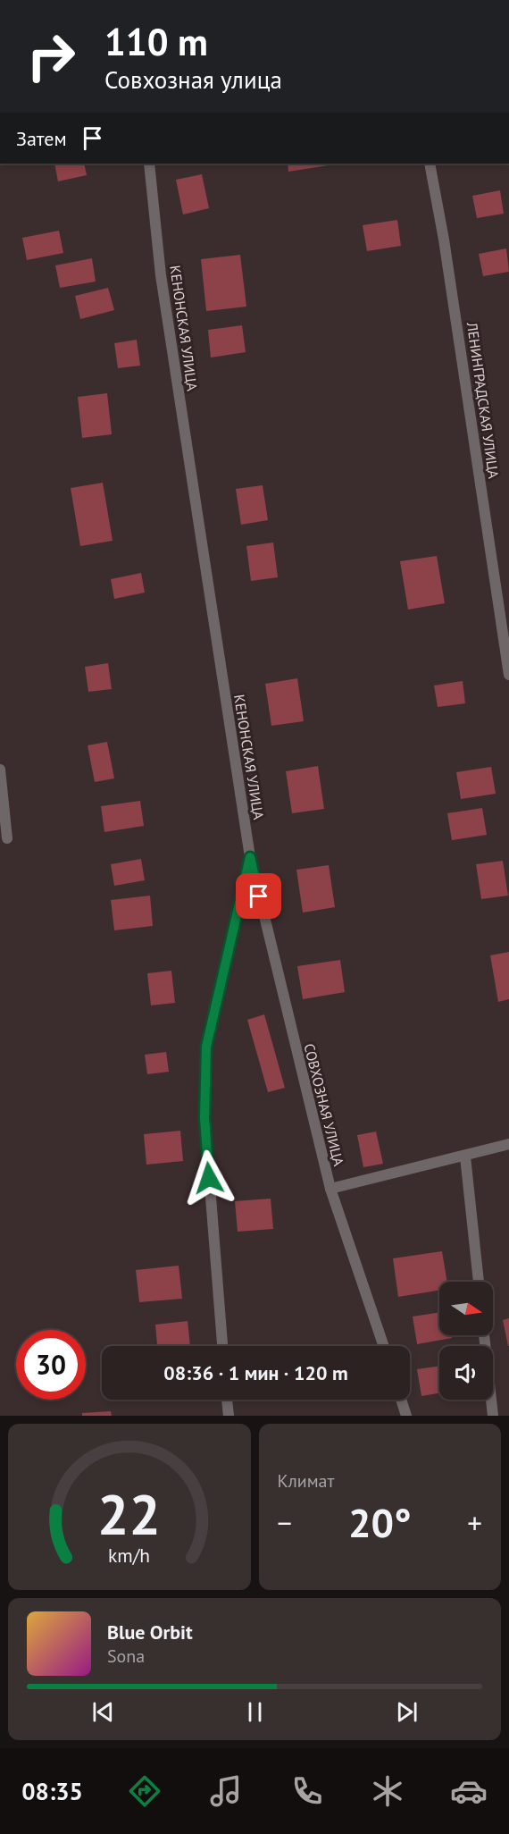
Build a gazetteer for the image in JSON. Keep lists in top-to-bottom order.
{
  "streets": {
    "street": ["КЕНОНСКАЯ УЛИЦА", "ЛЕНИНГРАДСКАЯ УЛИЦА", "СОВХОЗНАЯ УЛИЦА"]
  },
  "crossings": [
    ["КЕНОНСКАЯ УЛИЦА", "СОВХОЗНАЯ УЛИЦА"]
  ],
  "north": "right",
  "page": {
    "turn": ["110 m", "Совхозная улица"],
    "then": "Затем",
    "limit": "30",
    "trip": "08:36 · 1 мин · 120 m",
    "tile": "Климат",
    "heat": ["−", "20°", "+"],
    "song": ["Blue Orbit", "Sona"],
    "tabs": "08:35",
    "gauge": ["22", "km/h"]
  }
}
